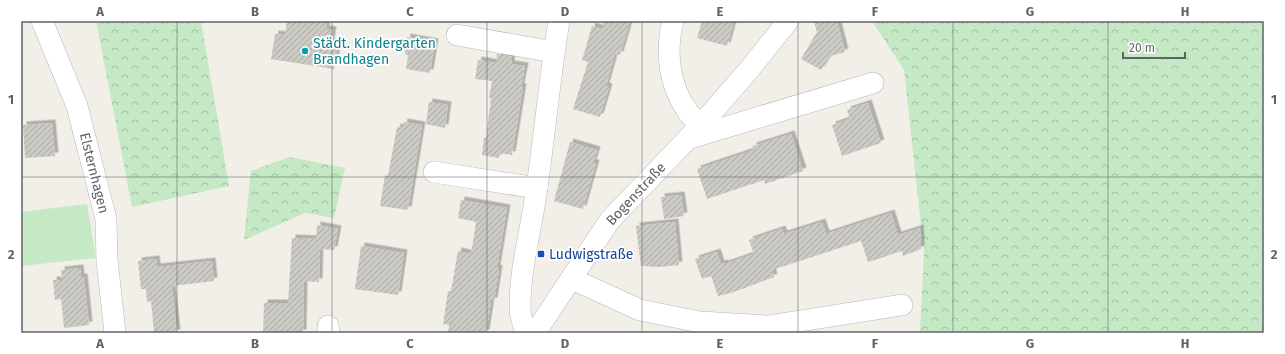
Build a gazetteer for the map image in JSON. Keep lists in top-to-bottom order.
{
  "streets": {
    "street": ["Elsternhagen", "Bogenstraße"]
  },
  "places": {
    "other": ["Städt. Kindergarten Brandhagen"],
    "transit": ["Ludwigstraße"]
  },
  "scale_bar": "20 m",
  "grid": {
    "columns": [
      "A",
      "B",
      "C",
      "D",
      "E",
      "F",
      "G",
      "H"
    ],
    "rows": ["1", "2"]
  }
}
